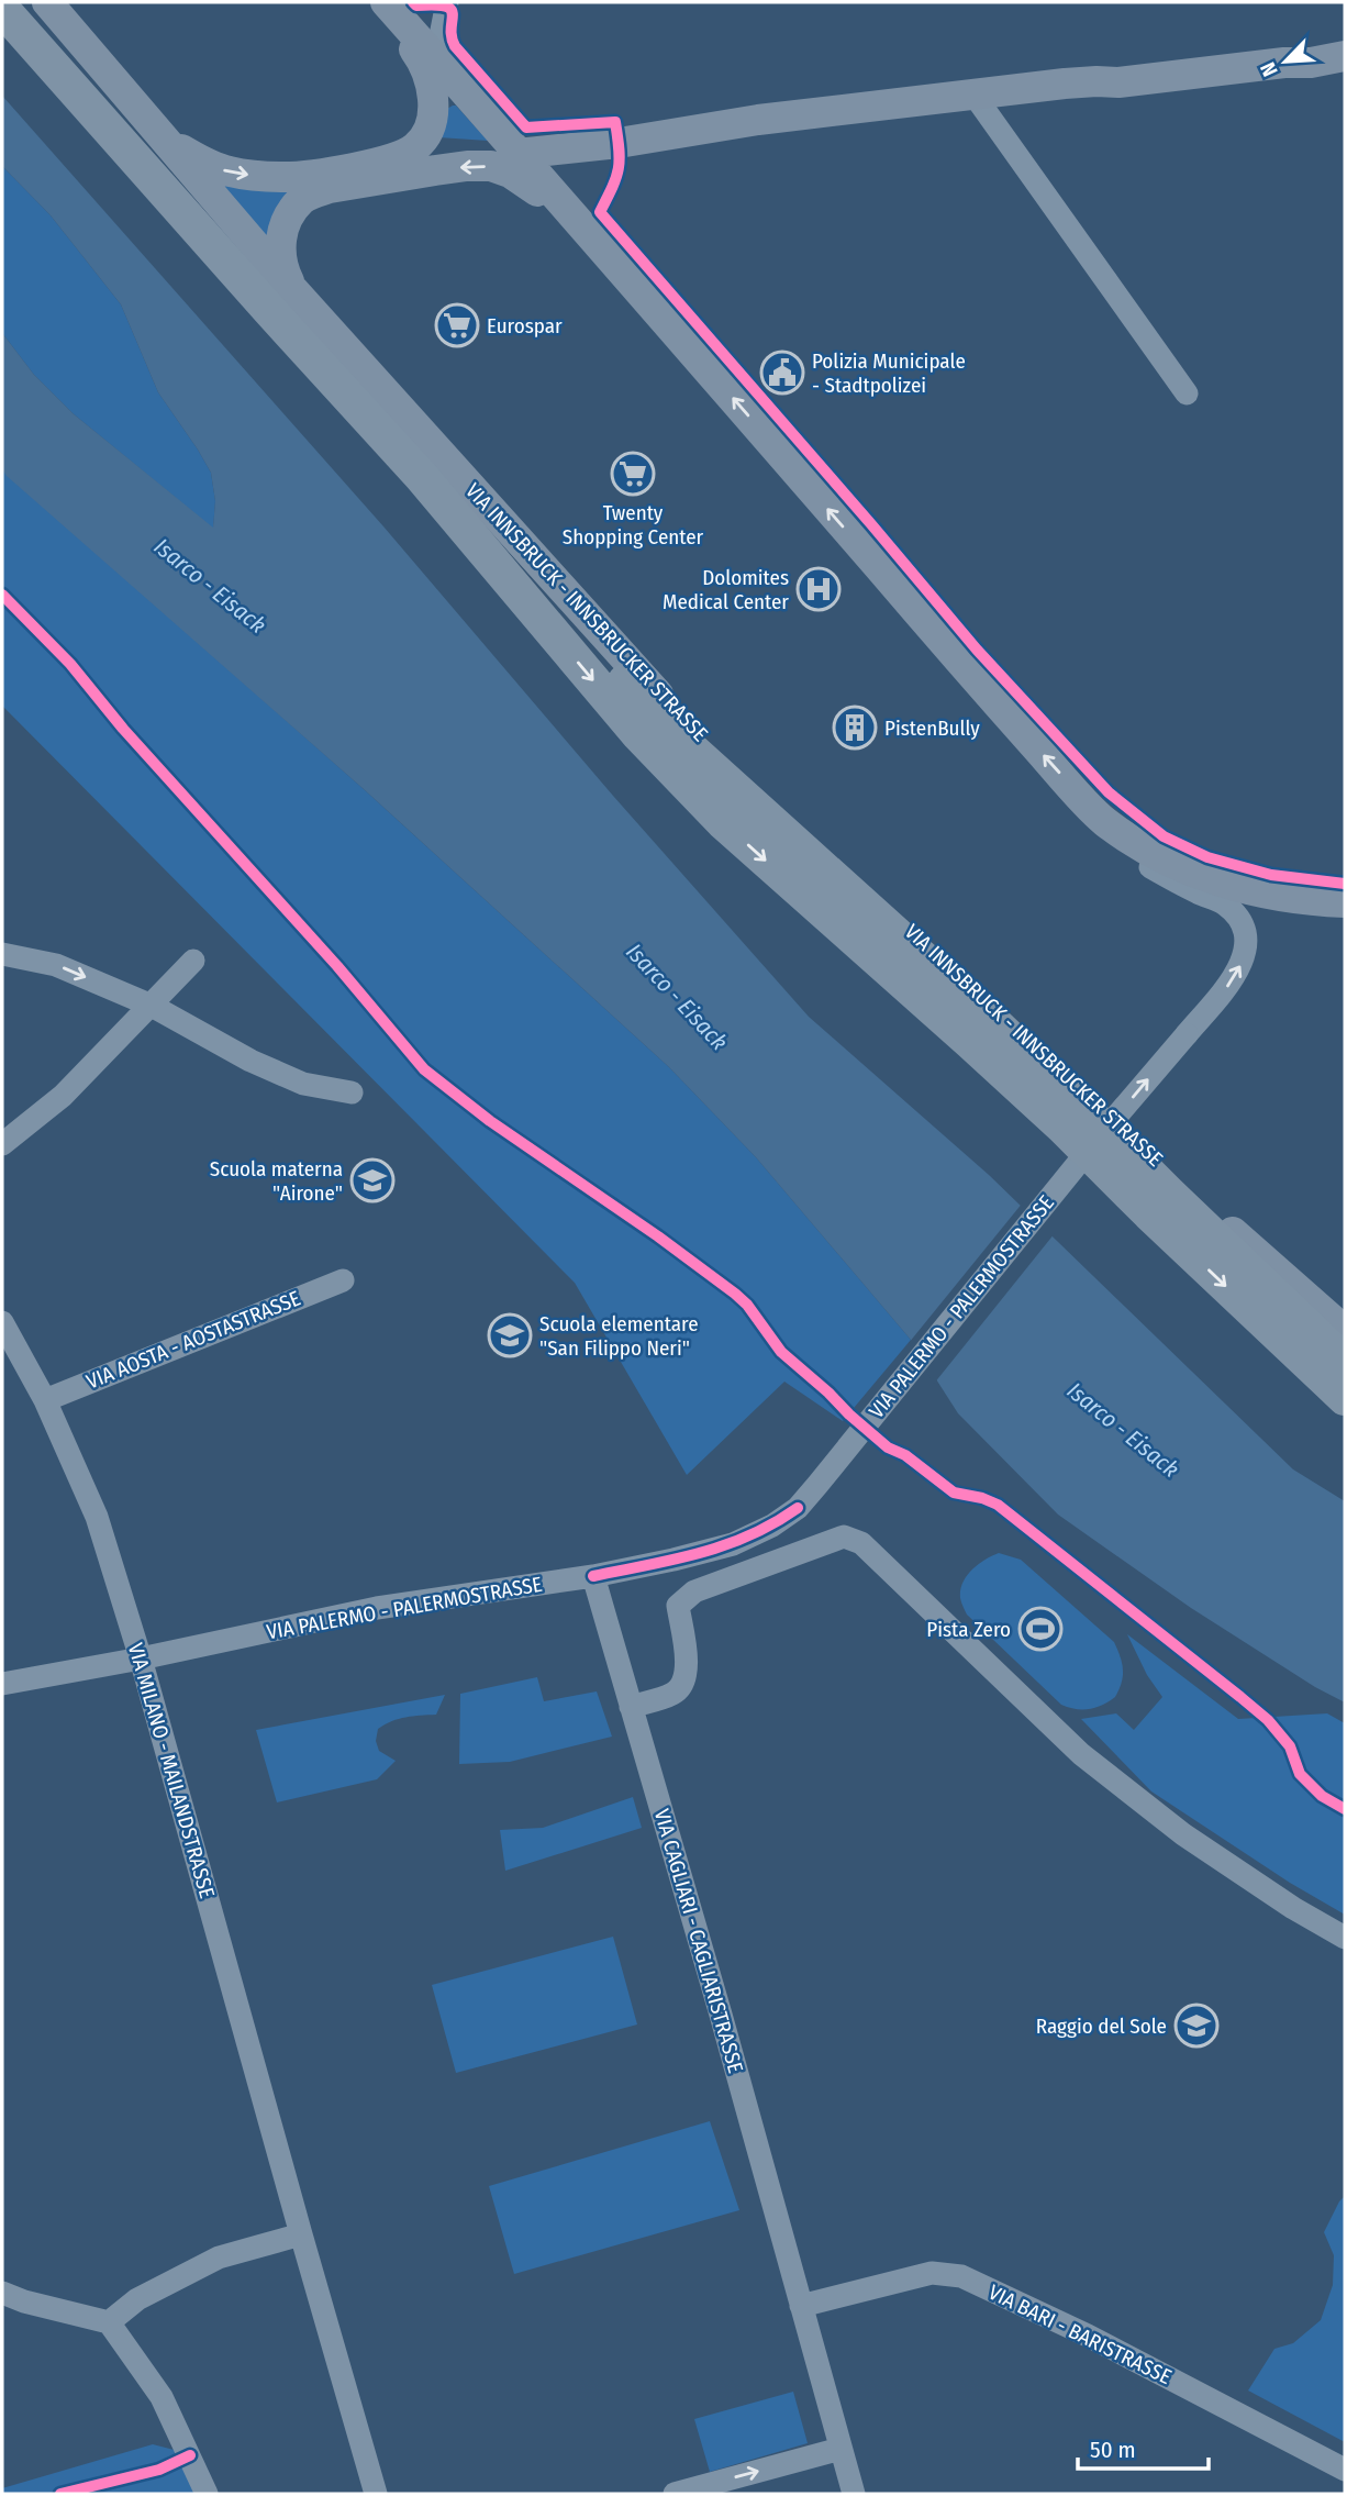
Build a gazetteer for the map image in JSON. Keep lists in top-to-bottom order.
{
  "streets": {
    "main road": ["VIA INNSBRUCK - INNSBRUCKER STRASSE"],
    "street": [
      "VIA PALERMO - PALERMOSTRASSE",
      "VIA AOSTA - AOSTASTRASSE",
      "VIA MILANO - MAILANDSTRASSE",
      "VIA CAGLIARI - CAGLIARISTRASSE",
      "VIA BARI - BARISTRASSE"
    ]
  },
  "crossings": [
    ["VIA PALERMO - PALERMOSTRASSE", "VIA MILANO - MAILANDSTRASSE"],
    ["VIA PALERMO - PALERMOSTRASSE", "VIA CAGLIARI - CAGLIARISTRASSE"],
    ["VIA AOSTA - AOSTASTRASSE", "VIA MILANO - MAILANDSTRASSE"],
    ["VIA CAGLIARI - CAGLIARISTRASSE", "VIA BARI - BARISTRASSE"]
  ],
  "water": ["Isarco - Eisack"],
  "places": {
    "supermarket": ["Eurospar", "Twenty Shopping Center"],
    "public building": ["Polizia Municipale - Stadtpolizei"],
    "hospital": ["Dolomites Medical Center"],
    "building": ["PistenBully"],
    "school or university": ["Scuola materna \"Airone\"", "Scuola elementare \"San Filippo Neri\"", "Raggio del Sole"],
    "sports": ["Pista Zero"]
  },
  "scale_bar": "50 m",
  "north": "bottom left"
}
